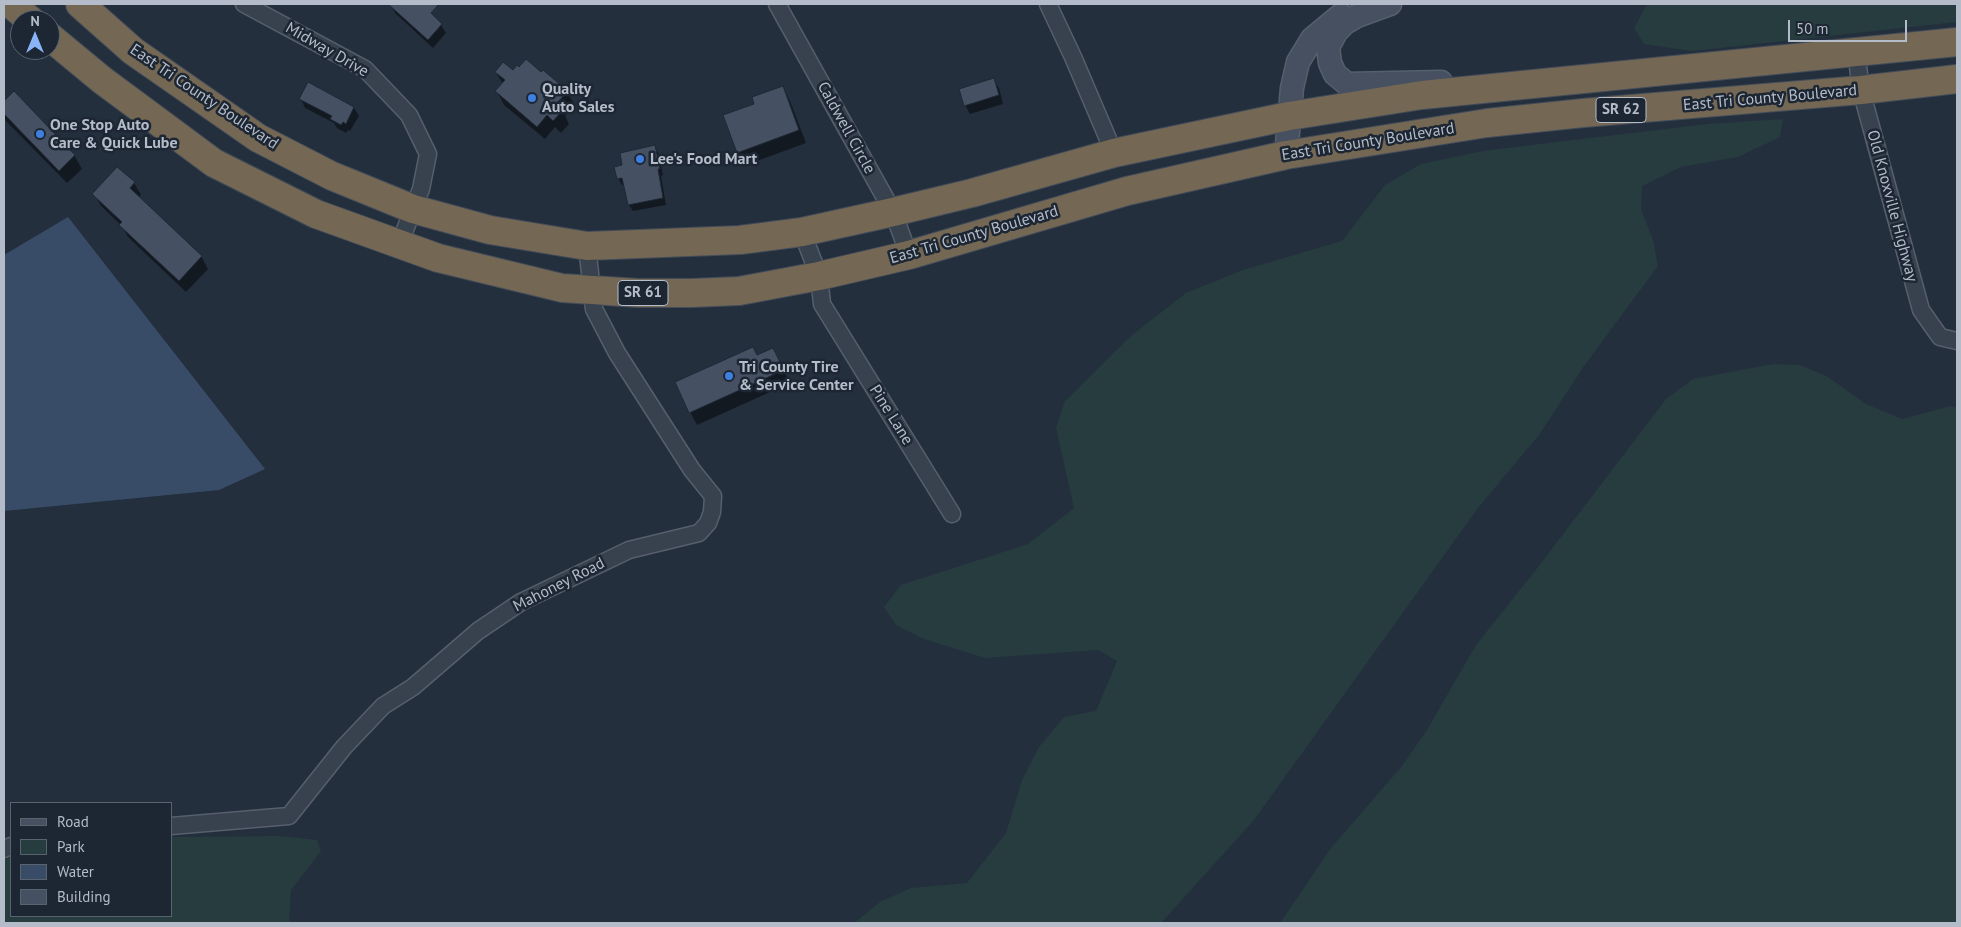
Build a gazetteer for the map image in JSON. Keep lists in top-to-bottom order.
{
  "streets": {
    "highway": ["East Tri County Boulevard", "SR 62", "SR 61"],
    "street": [
      "Midway Drive",
      "Caldwell Circle",
      "Old Knoxville Highway",
      "Pine Lane",
      "Mahoney Road"
    ]
  },
  "crossings": [
    ["Midway Drive", "East Tri County Boulevard"],
    ["East Tri County Boulevard", "Caldwell Circle"],
    ["East Tri County Boulevard", "Old Knoxville Highway"],
    ["East Tri County Boulevard", "Pine Lane"],
    ["East Tri County Boulevard", "Mahoney Road"]
  ],
  "places": [
    "Quality Auto Sales",
    "One Stop Auto Care & Quick Lube",
    "Lee's Food Mart",
    "Tri County Tire & Service Center"
  ],
  "legend": [
    "Road",
    "Park",
    "Water",
    "Building"
  ],
  "scale_bar": "50 m",
  "north": "top"
}
